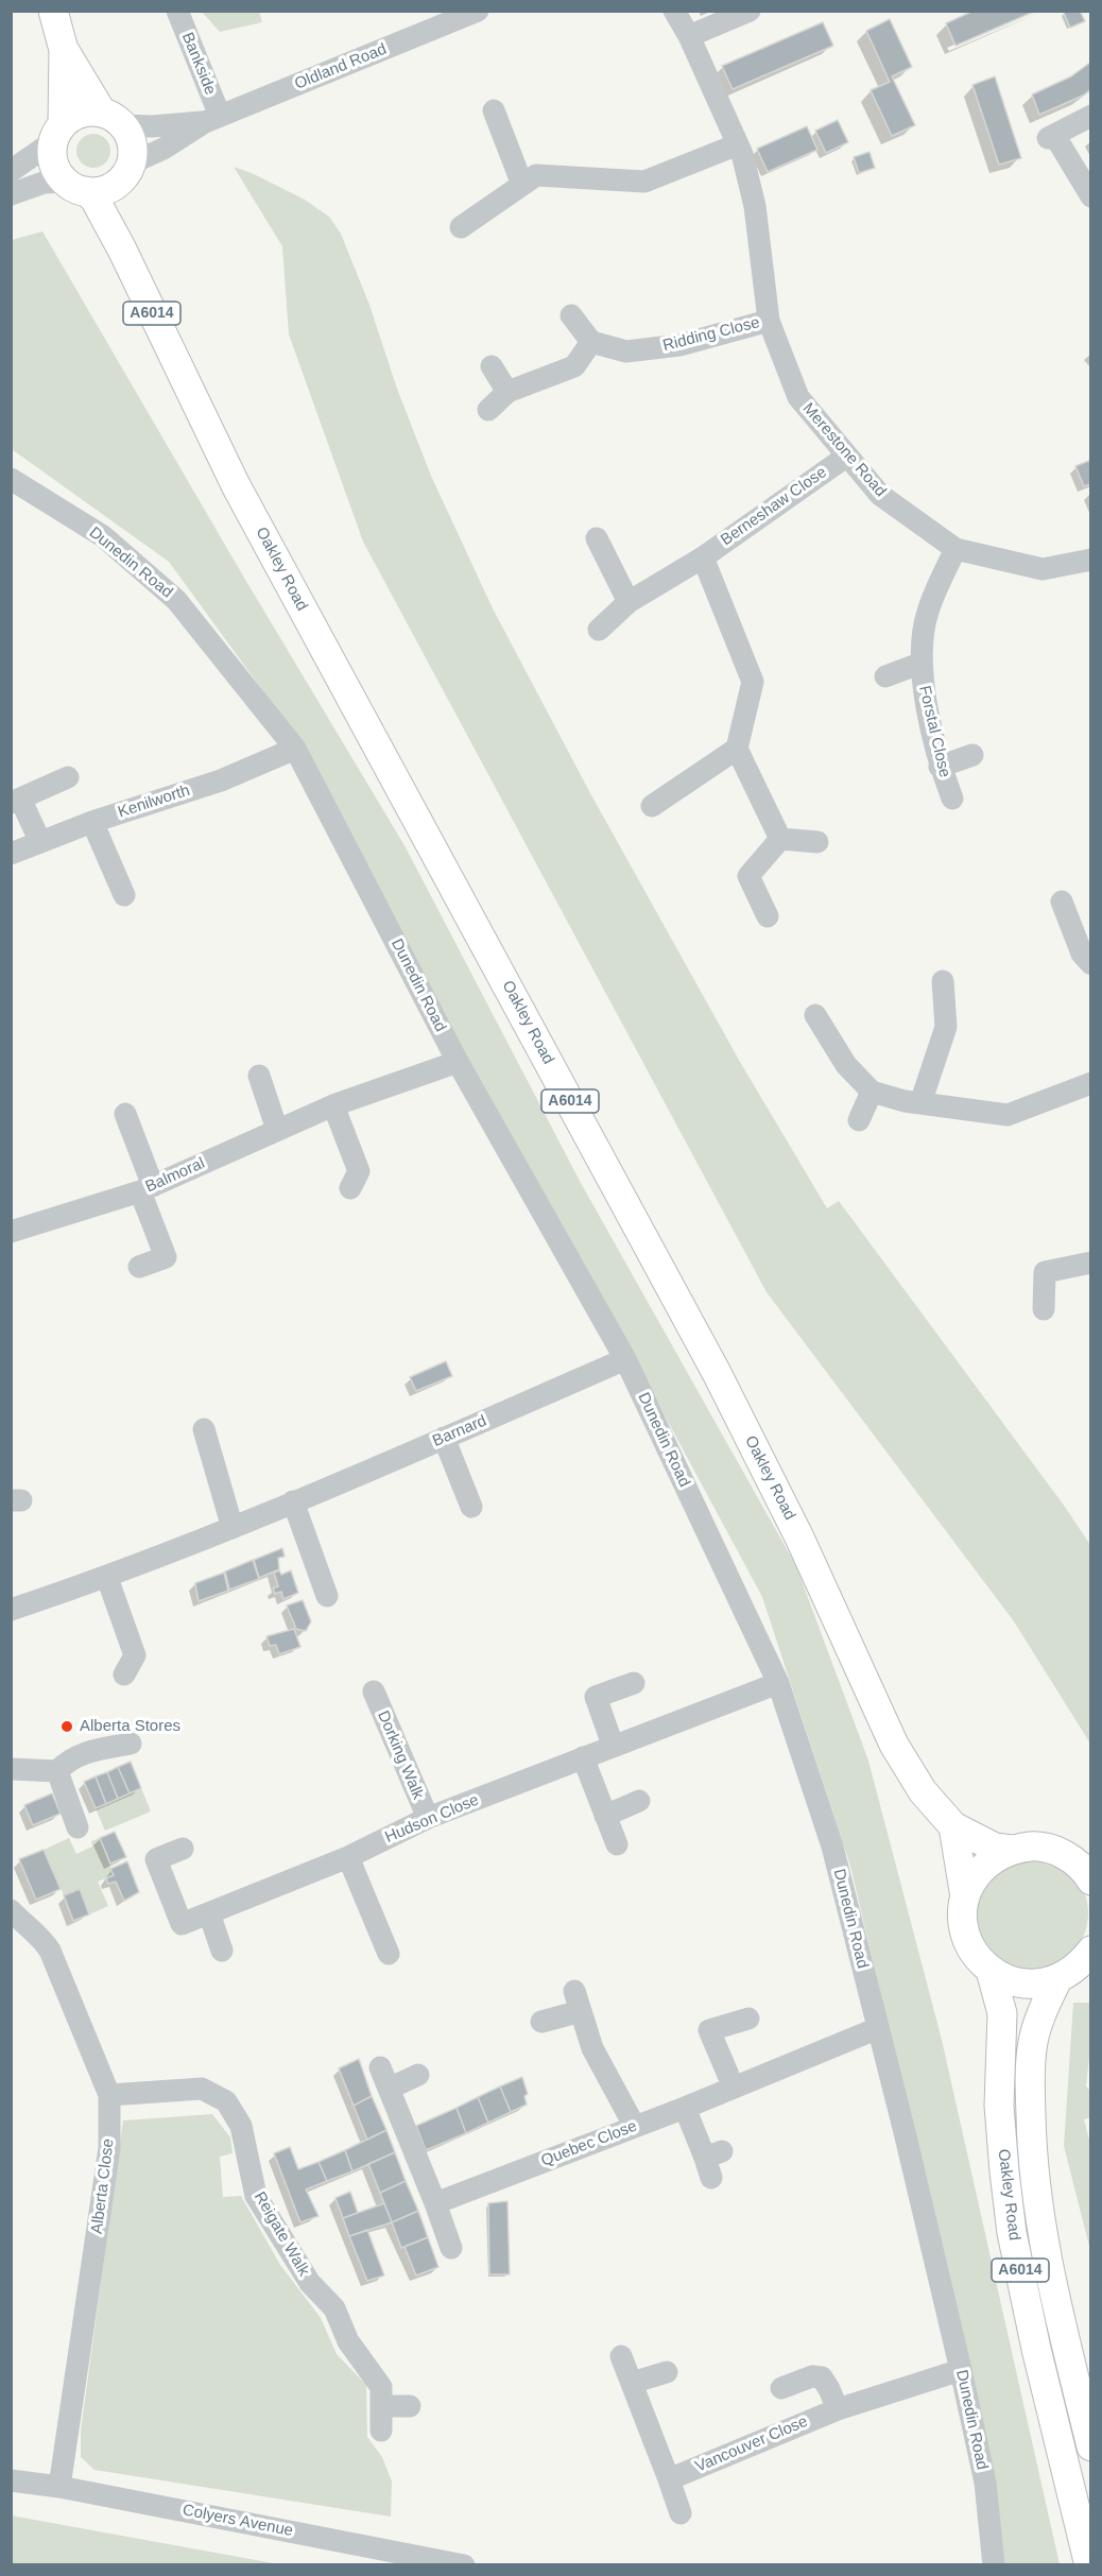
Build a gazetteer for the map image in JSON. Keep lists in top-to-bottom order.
{
  "streets": {
    "main road": ["A6014", "Oakley Road"],
    "street": [
      "Bankside",
      "Oldland Road",
      "Ridding Close",
      "Merestone Road",
      "Berneshaw Close",
      "Dunedin Road",
      "Forstal Close",
      "Kenilworth",
      "Balmoral",
      "Barnard",
      "Dorking Walk",
      "Hudson Close",
      "Quebec Close",
      "Alberta Close",
      "Reigate Walk",
      "Vancouver Close",
      "Colyers Avenue"
    ]
  },
  "crossings": [
    ["Bankside", "Oldland Road"],
    ["Oldland Road", "Oakley Road"],
    ["Ridding Close", "Merestone Road"],
    ["Merestone Road", "Berneshaw Close"],
    ["Merestone Road", "Forstal Close"],
    ["Dunedin Road", "Kenilworth"],
    ["Dunedin Road", "Balmoral"],
    ["Dunedin Road", "Barnard"],
    ["Dunedin Road", "Hudson Close"],
    ["Dunedin Road", "Quebec Close"],
    ["Dunedin Road", "Vancouver Close"],
    ["Dorking Walk", "Hudson Close"],
    ["Alberta Close", "Reigate Walk"],
    ["Alberta Close", "Colyers Avenue"]
  ],
  "places": ["Alberta Stores"]
}
